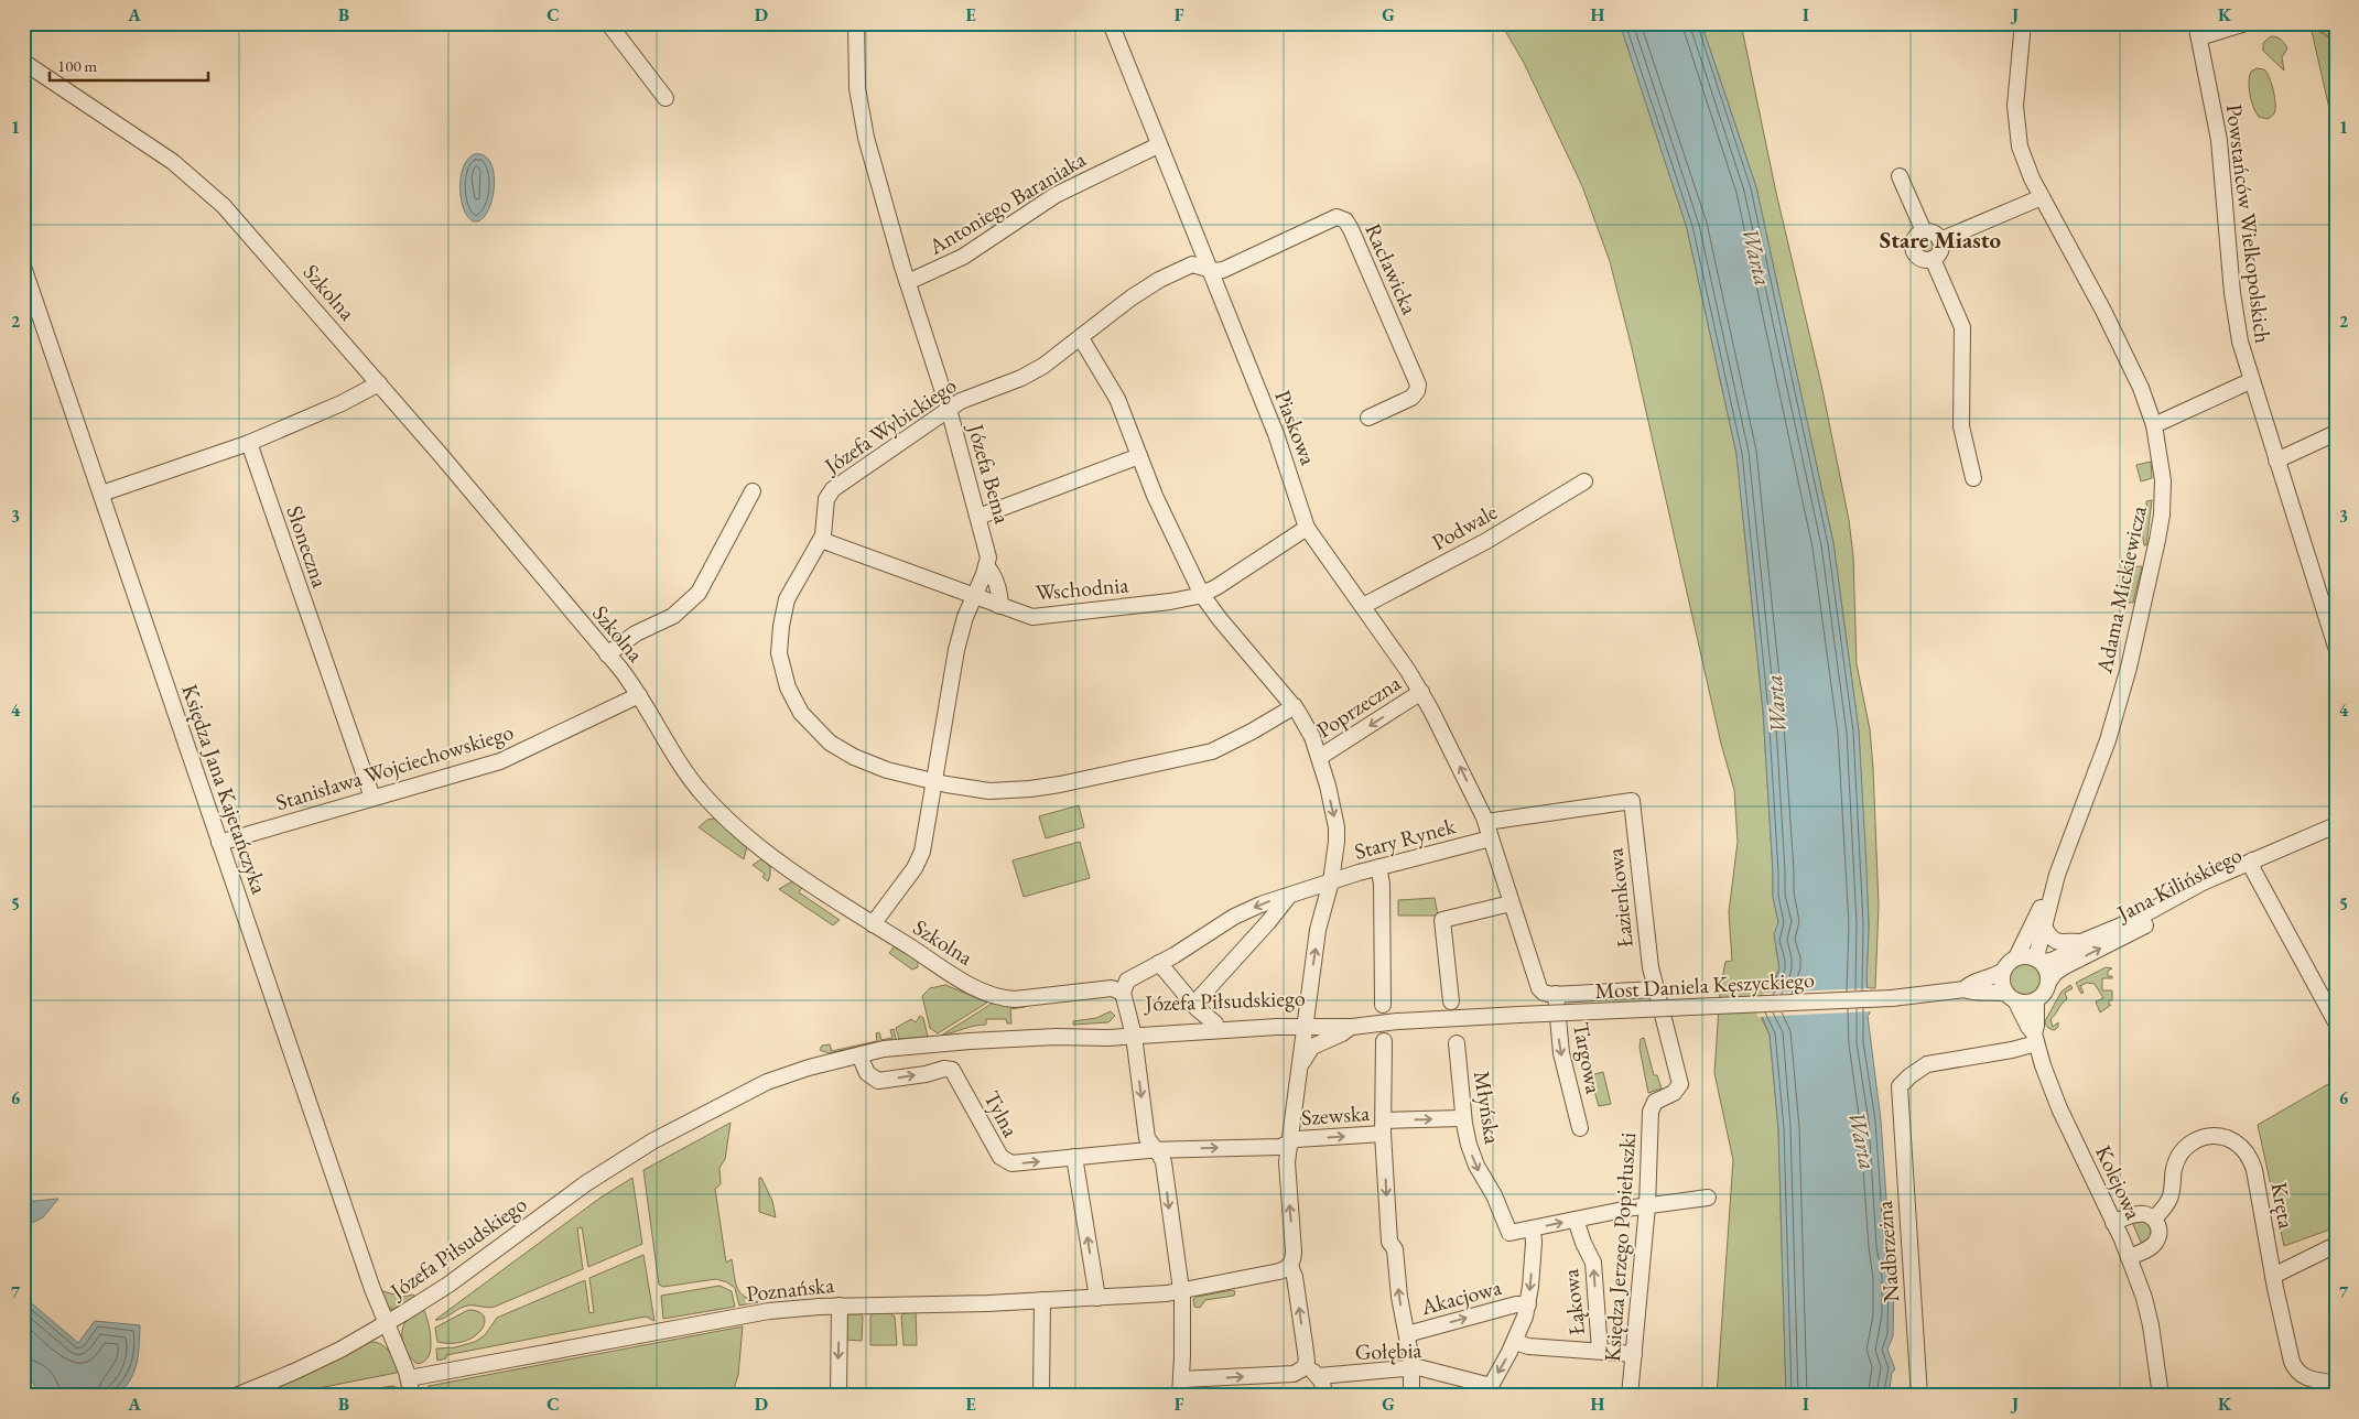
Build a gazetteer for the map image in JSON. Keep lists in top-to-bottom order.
{
  "streets": {
    "street": [
      "Antoniego Baraniaka",
      "Powstańców Wielkopolskich",
      "Racławicka",
      "Szkolna",
      "Józefa Wybickiego",
      "Piaskowa",
      "Józefa Bema",
      "Podwale",
      "Słoneczna",
      "Wschodnia",
      "Adama Mickiewicza",
      "Poprzeczna",
      "Stanisława Wojciechowskiego",
      "Księdza Jana Kajetańczyka",
      "Stary Rynek",
      "Jana Kilińskiego",
      "Łazienkowa",
      "Most Daniela Kęszyckiego",
      "Józefa Piłsudskiego",
      "Targowa",
      "Młyńska",
      "Tylna",
      "Szewska",
      "Kolejowa",
      "Kręta",
      "Księdza Jerzego Popiełuszki",
      "Nadbrzeżna",
      "Poznańska",
      "Akacjowa",
      "Łąkowa",
      "Gołębia"
    ]
  },
  "crossings": [
    ["Antoniego Baraniaka", "Piaskowa"],
    ["Antoniego Baraniaka", "Józefa Bema"],
    ["Racławicka", "Józefa Wybickiego"],
    ["Racławicka", "Piaskowa"],
    ["Szkolna", "Józefa Bema"],
    ["Szkolna", "Stanisława Wojciechowskiego"],
    ["Szkolna", "Stary Rynek"],
    ["Józefa Wybickiego", "Piaskowa"],
    ["Józefa Wybickiego", "Józefa Bema"],
    ["Józefa Wybickiego", "Wschodnia"],
    ["Piaskowa", "Podwale"],
    ["Piaskowa", "Wschodnia"],
    ["Piaskowa", "Poprzeczna"],
    ["Piaskowa", "Stary Rynek"],
    ["Piaskowa", "Łazienkowa"],
    ["Józefa Bema", "Wschodnia"],
    ["Słoneczna", "Stanisława Wojciechowskiego"],
    ["Adama Mickiewicza", "Jana Kilińskiego"],
    ["Adama Mickiewicza", "Kolejowa"],
    ["Stanisława Wojciechowskiego", "Księdza Jana Kajetańczyka"],
    ["Księdza Jana Kajetańczyka", "Józefa Piłsudskiego"],
    ["Stary Rynek", "Łazienkowa"],
    ["Stary Rynek", "Targowa"],
    ["Jana Kilińskiego", "Kolejowa"],
    ["Łazienkowa", "Targowa"],
    ["Łazienkowa", "Księdza Jerzego Popiełuszki"],
    ["Most Daniela Kęszyckiego", "Józefa Piłsudskiego"],
    ["Józefa Piłsudskiego", "Tylna"],
    ["Młyńska", "Szewska"],
    ["Tylna", "Szewska"],
    ["Kolejowa", "Nadbrzeżna"]
  ],
  "one_way": [
    "Poprzeczna",
    "Targowa",
    "Młyńska",
    "Tylna",
    "Szewska",
    "Akacjowa"
  ],
  "districts": ["Stare Miasto"],
  "water": ["Warta"],
  "scale_bar": "100 m",
  "grid": {
    "columns": [
      "A",
      "B",
      "C",
      "D",
      "E",
      "F",
      "G",
      "H",
      "I",
      "J",
      "K"
    ],
    "rows": [
      "1",
      "2",
      "3",
      "4",
      "5",
      "6",
      "7"
    ]
  }
}
